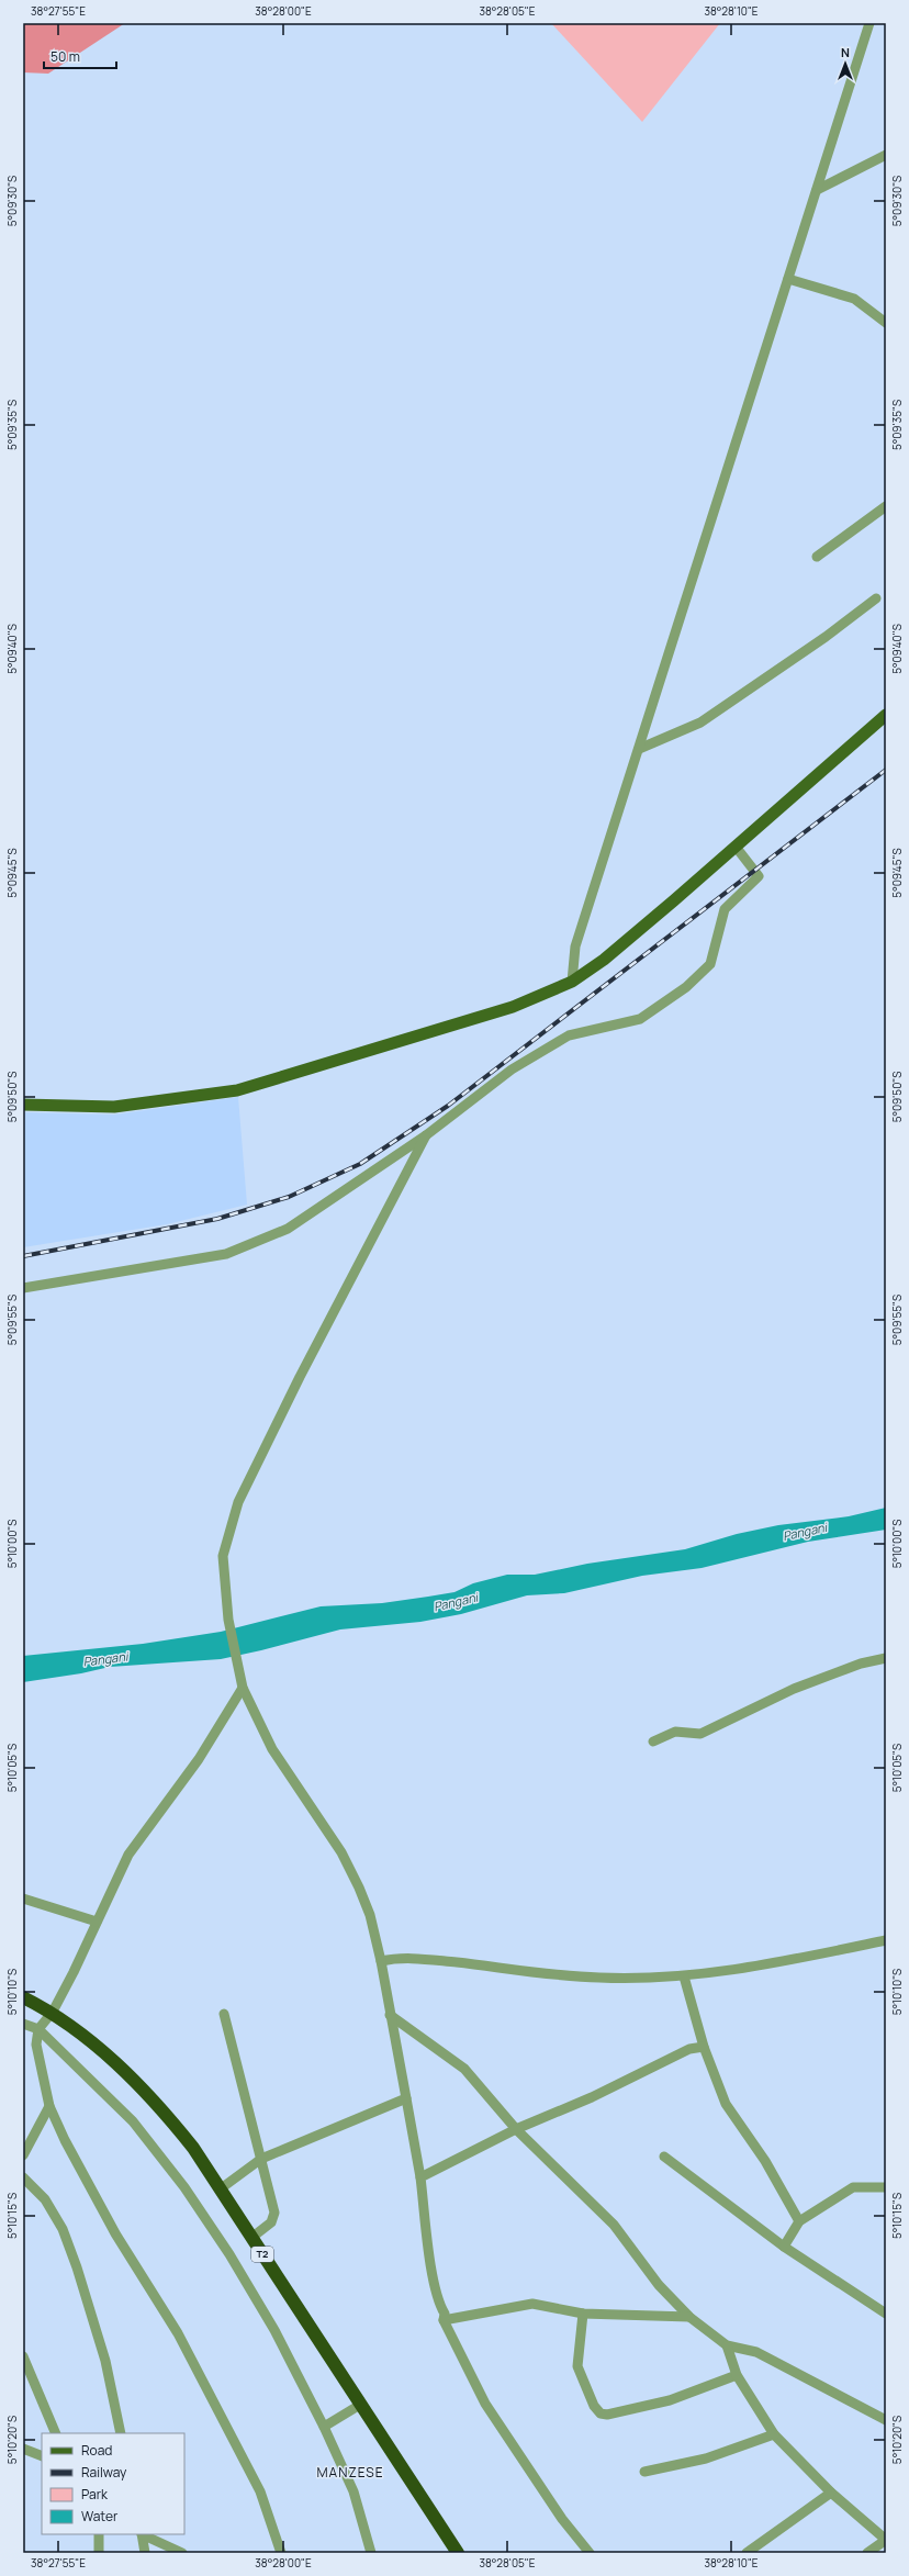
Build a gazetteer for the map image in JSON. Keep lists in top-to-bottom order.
{
  "streets": {
    "highway": ["T2"]
  },
  "districts": ["MANZESE"],
  "water": ["Pangani"],
  "legend": [
    "Road",
    "Railway",
    "Park",
    "Water"
  ],
  "scale_bar": "50 m",
  "north": "top",
  "coordinates": [
    "38°27'55\"E",
    "38°28'00\"E",
    "38°28'05\"E",
    "38°28'10\"E",
    "5°09'30\"S",
    "5°09'35\"S",
    "5°09'40\"S",
    "5°09'45\"S",
    "5°09'50\"S",
    "5°09'55\"S",
    "5°10'00\"S",
    "5°10'05\"S",
    "5°10'10\"S",
    "5°10'15\"S",
    "5°10'20\"S"
  ]
}
